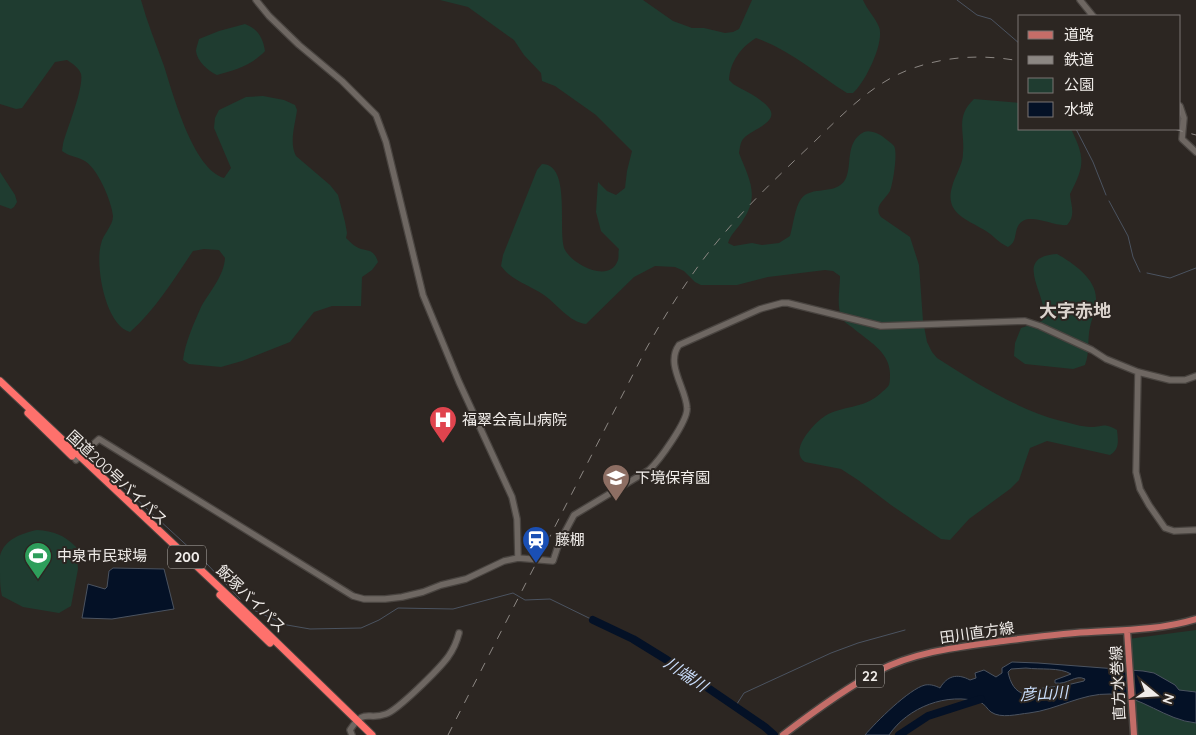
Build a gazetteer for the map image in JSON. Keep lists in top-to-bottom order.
{
  "streets": {
    "highway": ["国道200号バイパス", "200"],
    "main road": ["田川直方線", "22", "直方水巻線"]
  },
  "crossings": [
    ["国道200号バイパス", "200"],
    ["田川直方線", "直方水巻線"]
  ],
  "districts": ["大字赤地"],
  "water": ["川端川", "彦山川"],
  "places": {
    "hospital": ["福翠会高山病院"],
    "school or university": ["下境保育園"],
    "station": ["藤棚"],
    "sports": ["中泉市民球場"]
  },
  "legend": [
    "道路",
    "鉄道",
    "公園",
    "水域"
  ],
  "north": "right"
}
